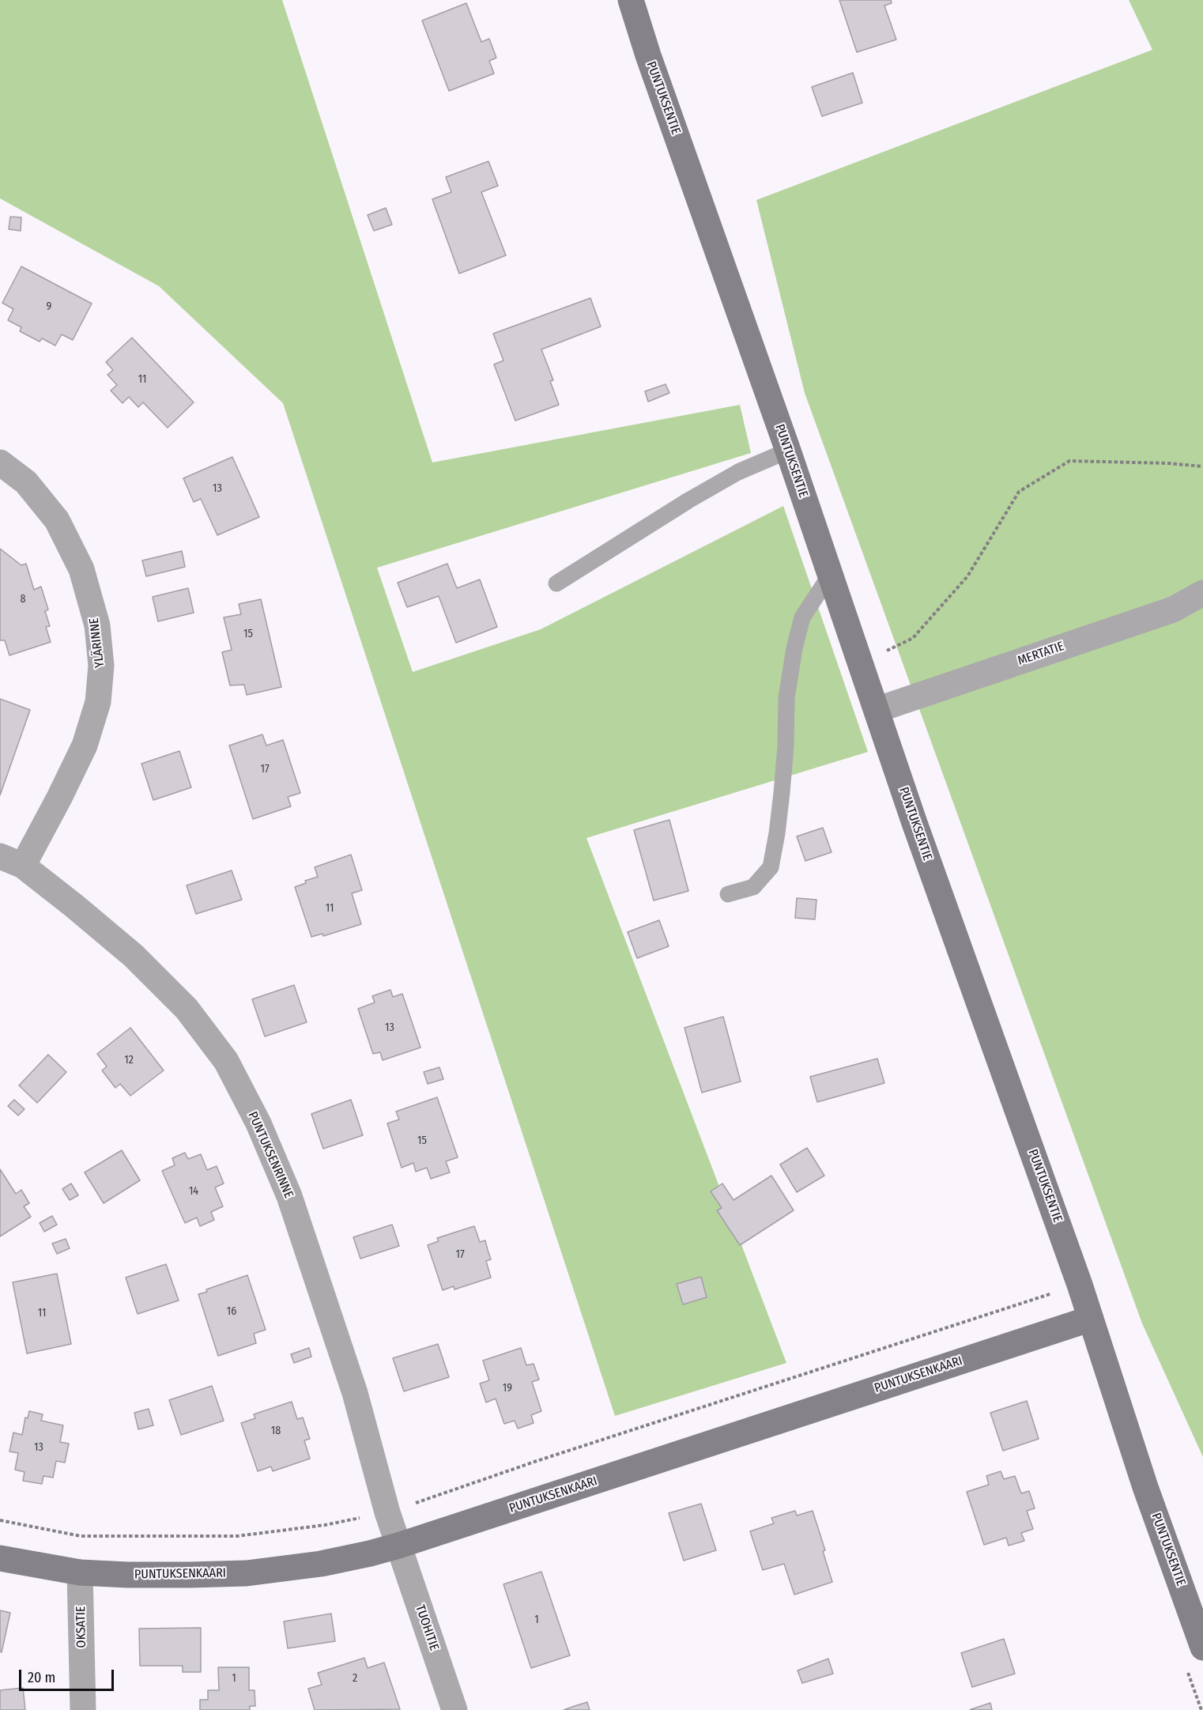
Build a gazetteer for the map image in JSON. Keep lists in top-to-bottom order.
{
  "streets": {
    "street": [
      "PUNTUKSENTIE",
      "YLÄRINNE",
      "MERTATIE",
      "PUNTUKSENRINNE",
      "PUNTUKSENKAARI",
      "OKSATIE",
      "TUOHITIE"
    ]
  },
  "crossings": [
    ["PUNTUKSENTIE", "MERTATIE"],
    ["PUNTUKSENTIE", "PUNTUKSENKAARI"],
    ["YLÄRINNE", "PUNTUKSENRINNE"],
    ["PUNTUKSENRINNE", "PUNTUKSENKAARI"],
    ["PUNTUKSENRINNE", "TUOHITIE"],
    ["PUNTUKSENKAARI", "OKSATIE"],
    ["PUNTUKSENKAARI", "TUOHITIE"]
  ],
  "house_numbers": [
    "9",
    "11",
    "13",
    "8",
    "15",
    "17",
    "11",
    "13",
    "12",
    "15",
    "14",
    "17",
    "16",
    "11",
    "19",
    "18",
    "13",
    "1",
    "1",
    "2"
  ],
  "scale_bar": "20 m"
}
